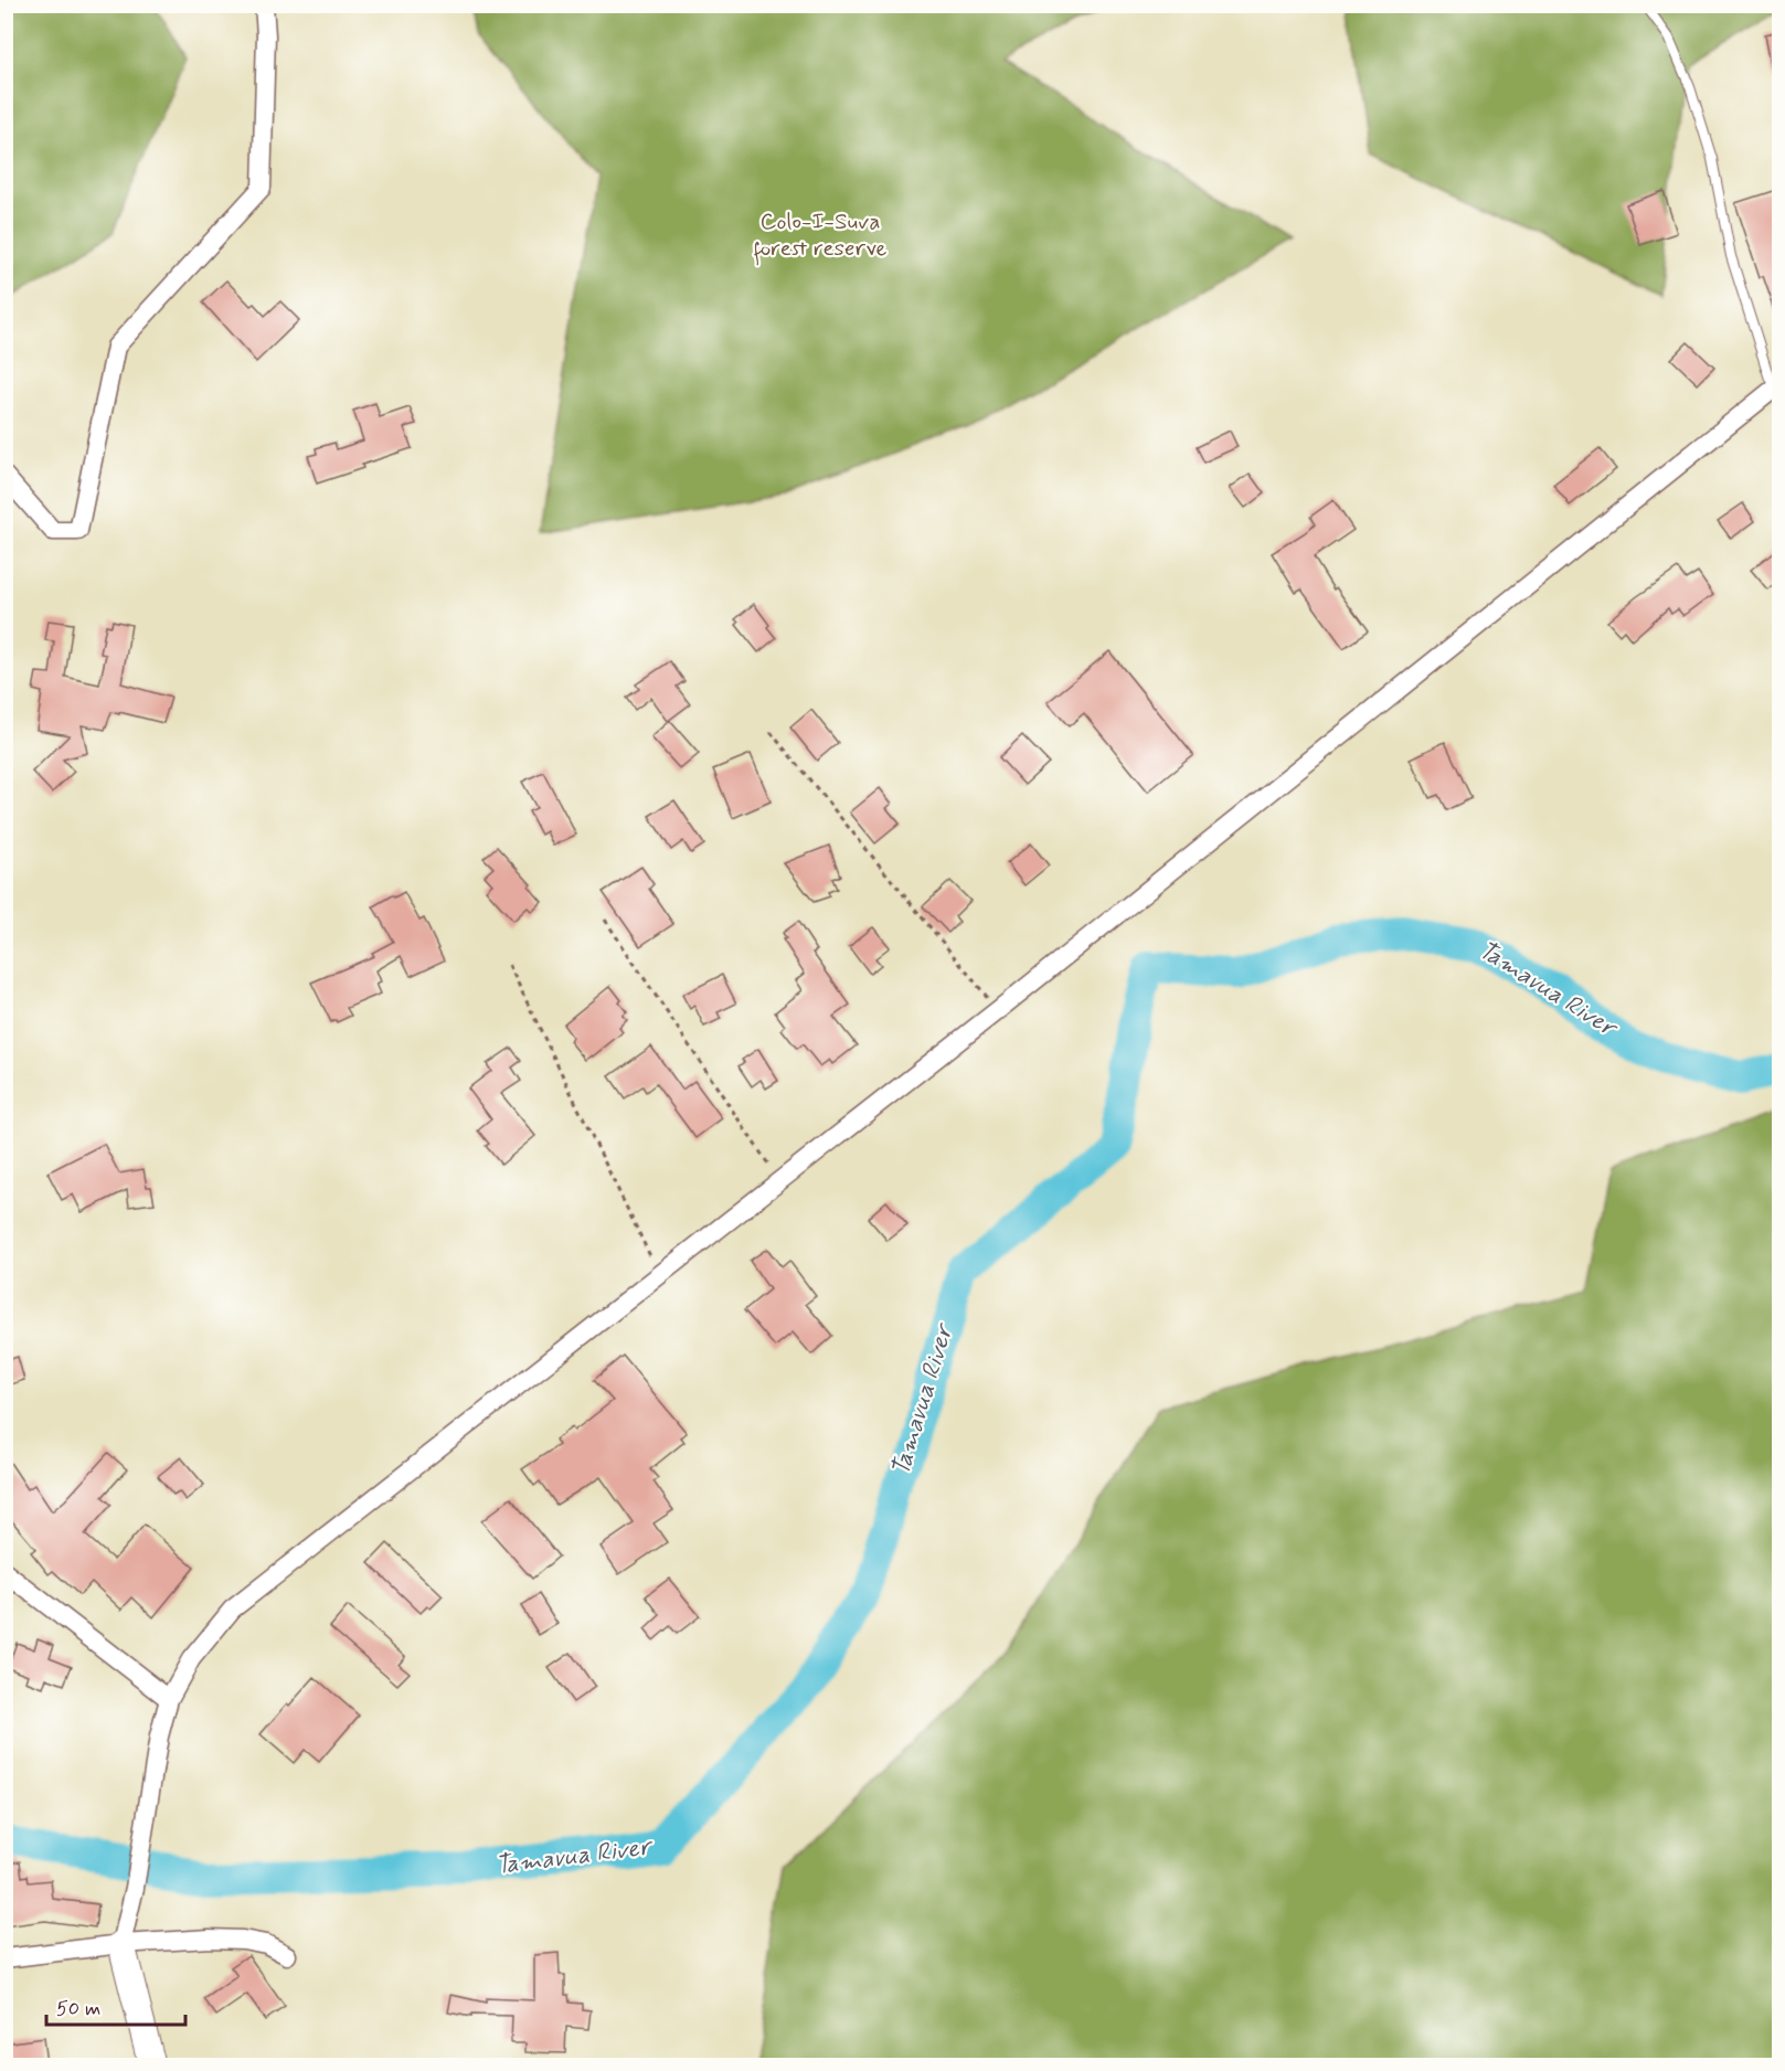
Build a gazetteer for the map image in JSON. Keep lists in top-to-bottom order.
{
  "water": ["Tamavua River"],
  "parks": ["Colo-I-Suva forest reserve"],
  "scale_bar": "50 m"
}
